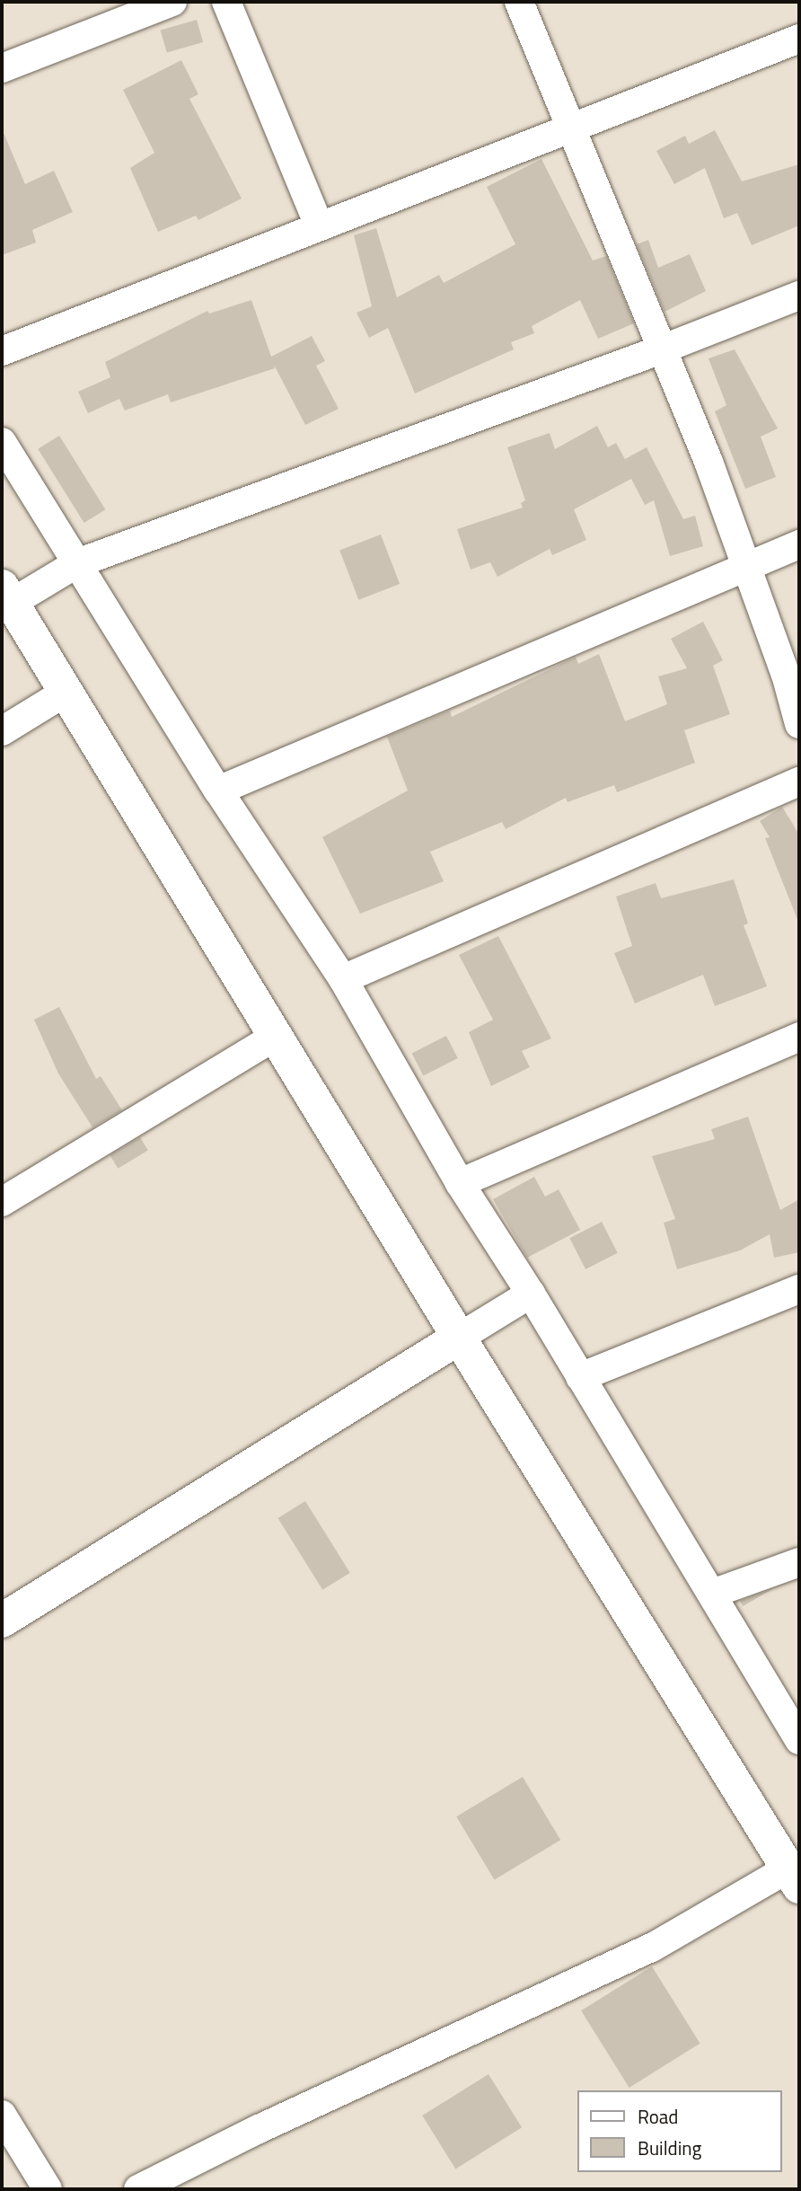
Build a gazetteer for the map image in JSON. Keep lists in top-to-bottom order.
{
  "legend": ["Road", "Building"]
}
